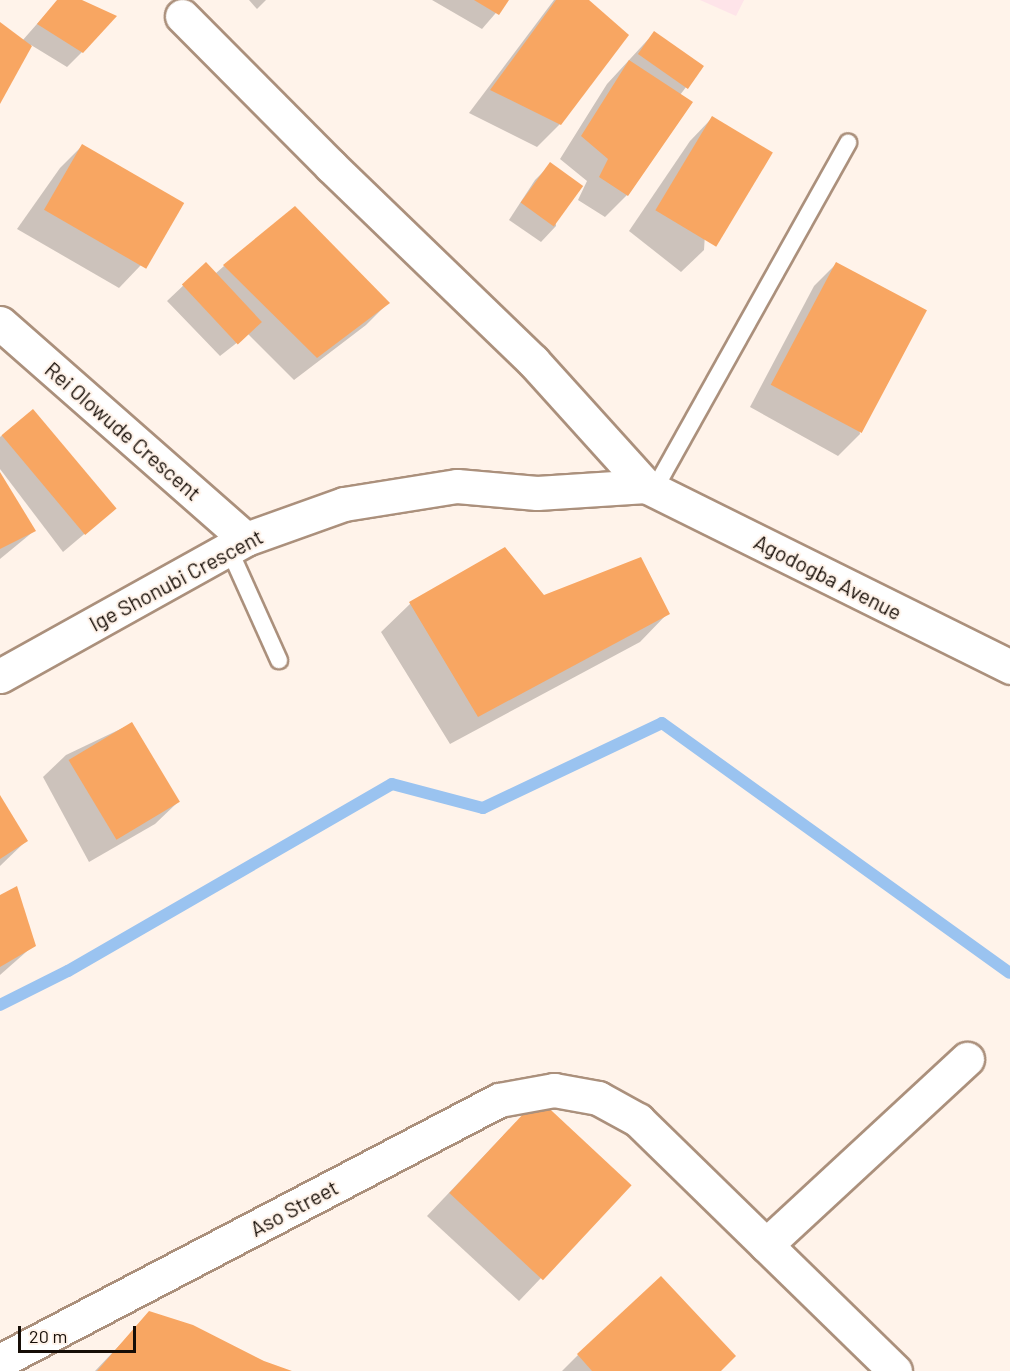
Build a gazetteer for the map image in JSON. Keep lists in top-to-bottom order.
{
  "streets": {
    "street": [
      "Rei Olowude Crescent",
      "Agodogba Avenue",
      "Ige Shonubi Crescent",
      "Aso Street"
    ]
  },
  "crossings": [
    ["Rei Olowude Crescent", "Ige Shonubi Crescent"],
    ["Agodogba Avenue", "Ige Shonubi Crescent"]
  ],
  "scale_bar": "20 m"
}
